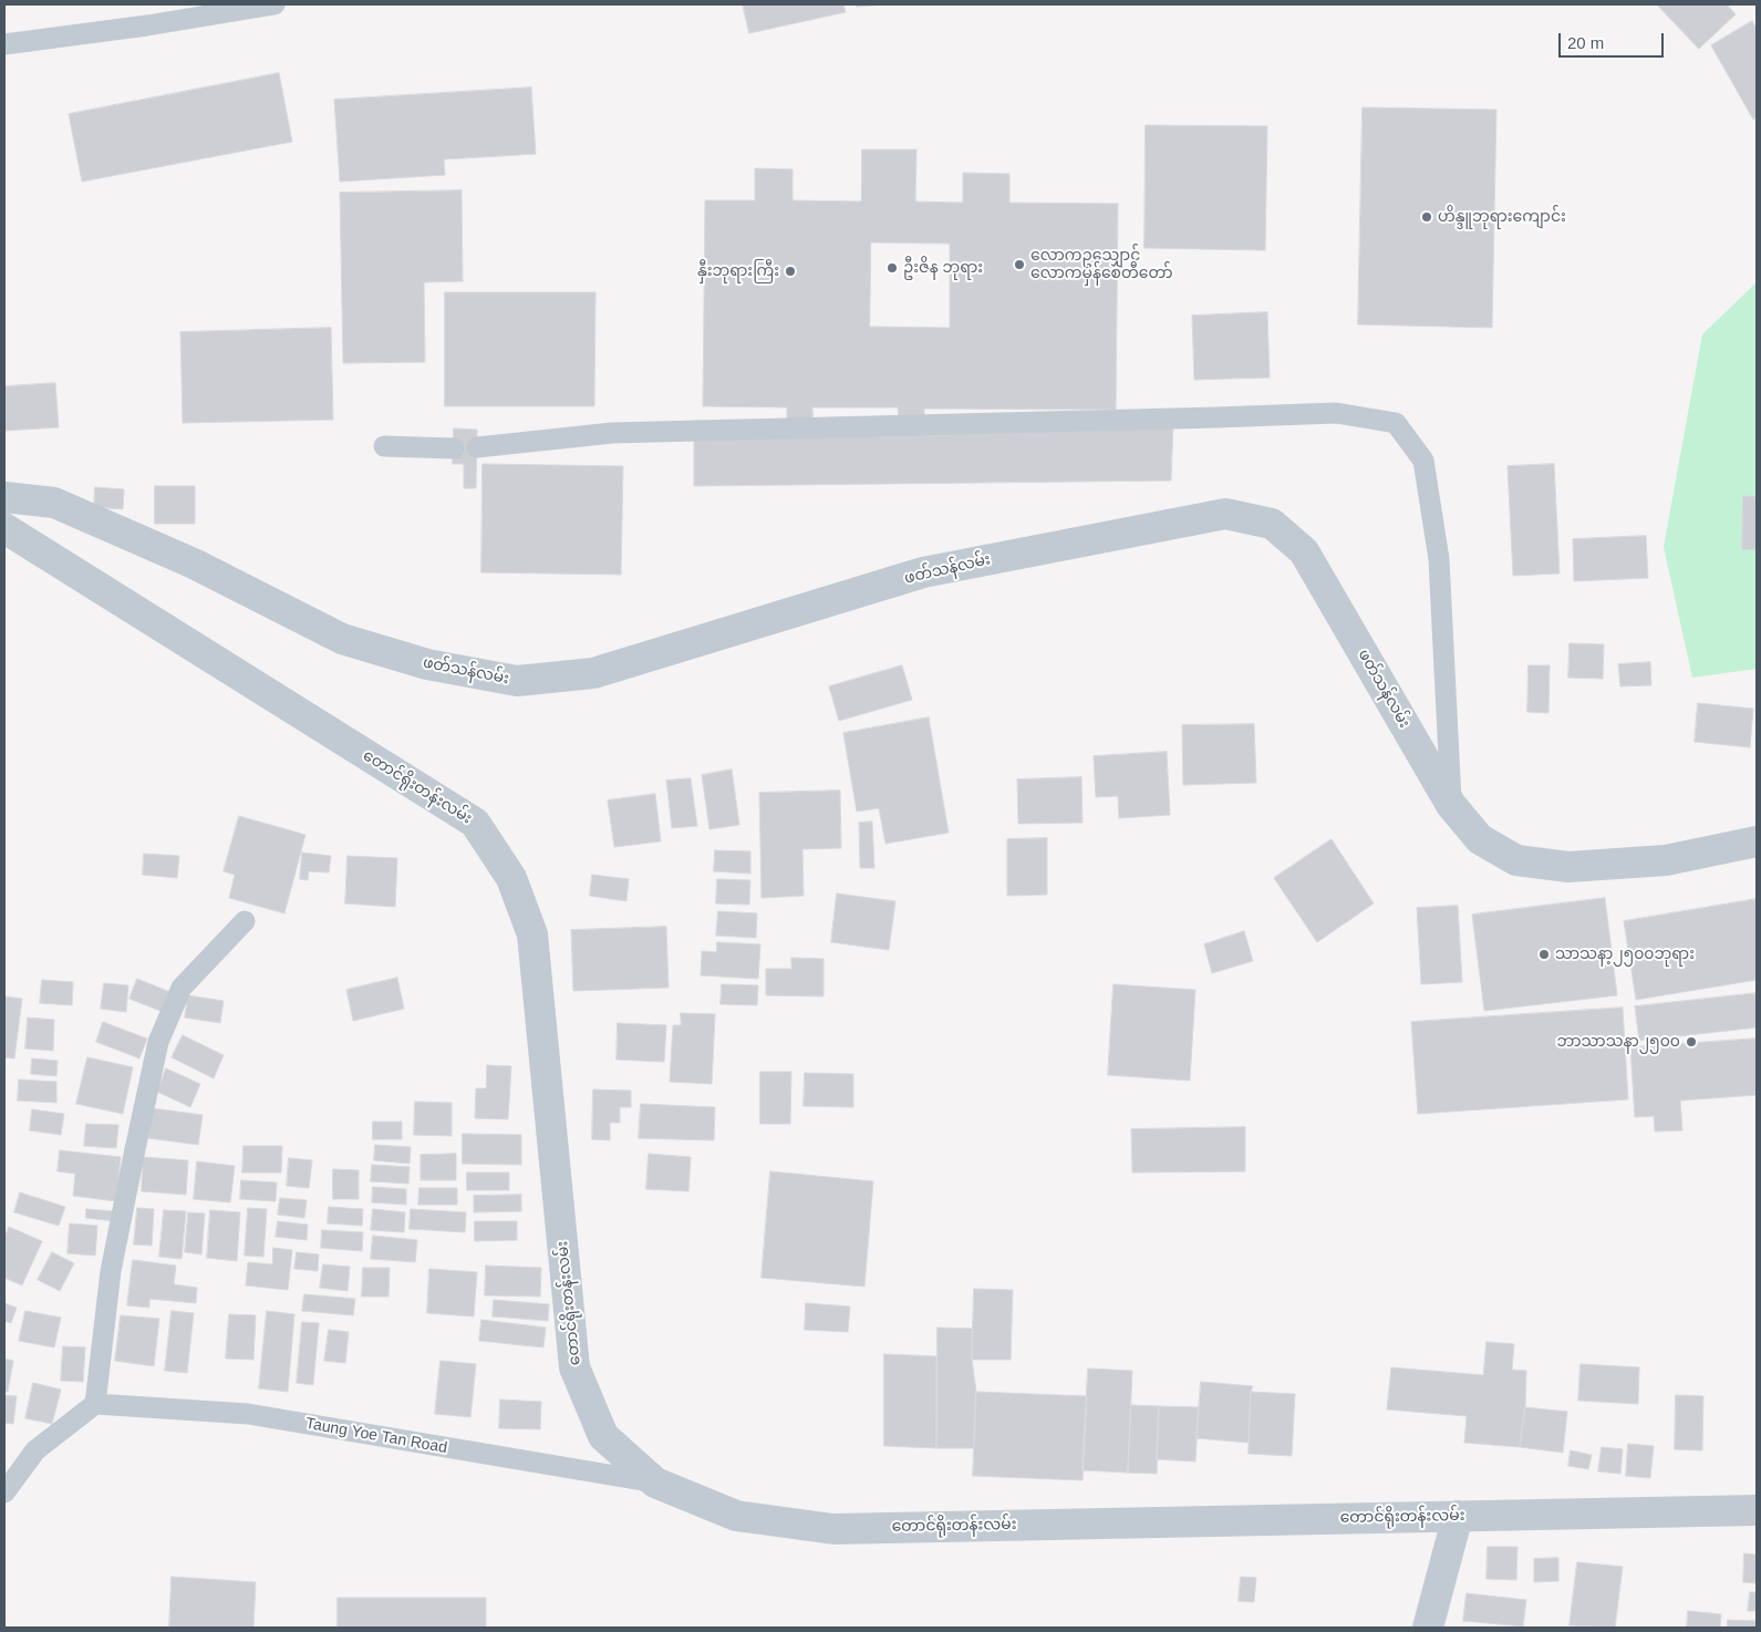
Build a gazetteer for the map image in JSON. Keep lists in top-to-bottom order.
{
  "streets": {
    "street": ["ဖတ်သန်လမ်း", "တောင်ရိုးတန်းလမ်း"],
    "lane": ["Taung Yoe Tan Road"]
  },
  "crossings": [
    ["တောင်ရိုးတန်းလမ်း", "Taung Yoe Tan Road"]
  ],
  "places": [
    "ဟိန္ဒူဘုရားကျောင်း",
    "လောကဥသျှောင် လောကမှန်စေတီတော်",
    "ဦးဇိန ဘုရား",
    "နှီးဘုရားကြီး",
    "သာသနာ့၂၅၀၀ဘုရား",
    "ဘာသာသနာ၂၅၀၀"
  ],
  "scale_bar": "20 m"
}
